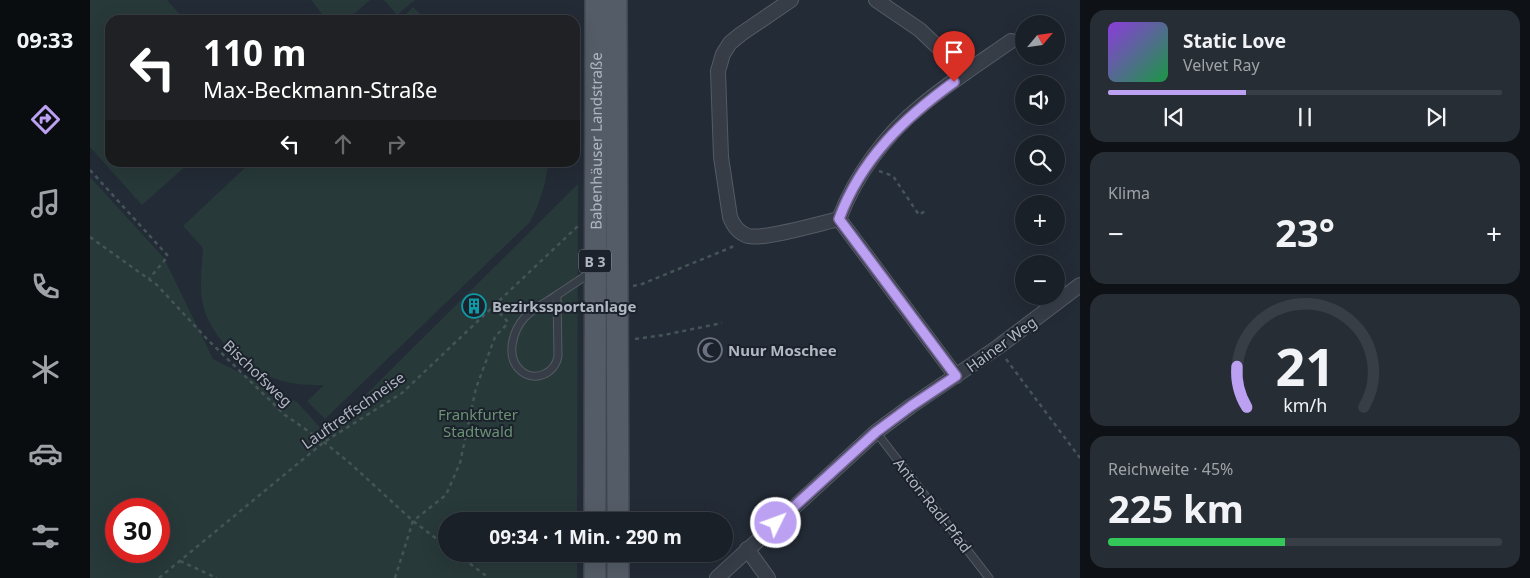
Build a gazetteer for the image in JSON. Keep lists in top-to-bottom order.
{
  "streets": {
    "main road": ["Babenhäuser Landstraße", "B 3"],
    "street": ["Hainer Weg"],
    "lane": ["Anton-Radl-Pfad"],
    "path": ["Bischofsweg", "Lauftreffschneise"]
  },
  "crossings": [
    ["Babenhäuser Landstraße", "Lauftreffschneise"],
    ["Hainer Weg", "Anton-Radl-Pfad"],
    ["Bischofsweg", "Lauftreffschneise"]
  ],
  "parks": ["Frankfurter Stadtwald"],
  "places": {
    "building": ["Bezirkssportanlage"],
    "mosque": ["Nuur Moschee"]
  },
  "north": "top right",
  "page": {
    "tabs": "09:33",
    "map_buttons": ["+", "−"],
    "turn": ["110 m", "Max-Beckmann-Straße"],
    "song": ["Static Love", "Velvet Ray"],
    "tile": [
      "Klima",
      ["Reichweite · 45%", "225 km"]
    ],
    "heat": ["−", "23°", "+"],
    "limit": "30",
    "trip": "09:34 · 1 Min. · 290 m",
    "gauge": ["21", "km/h"]
  }
}
